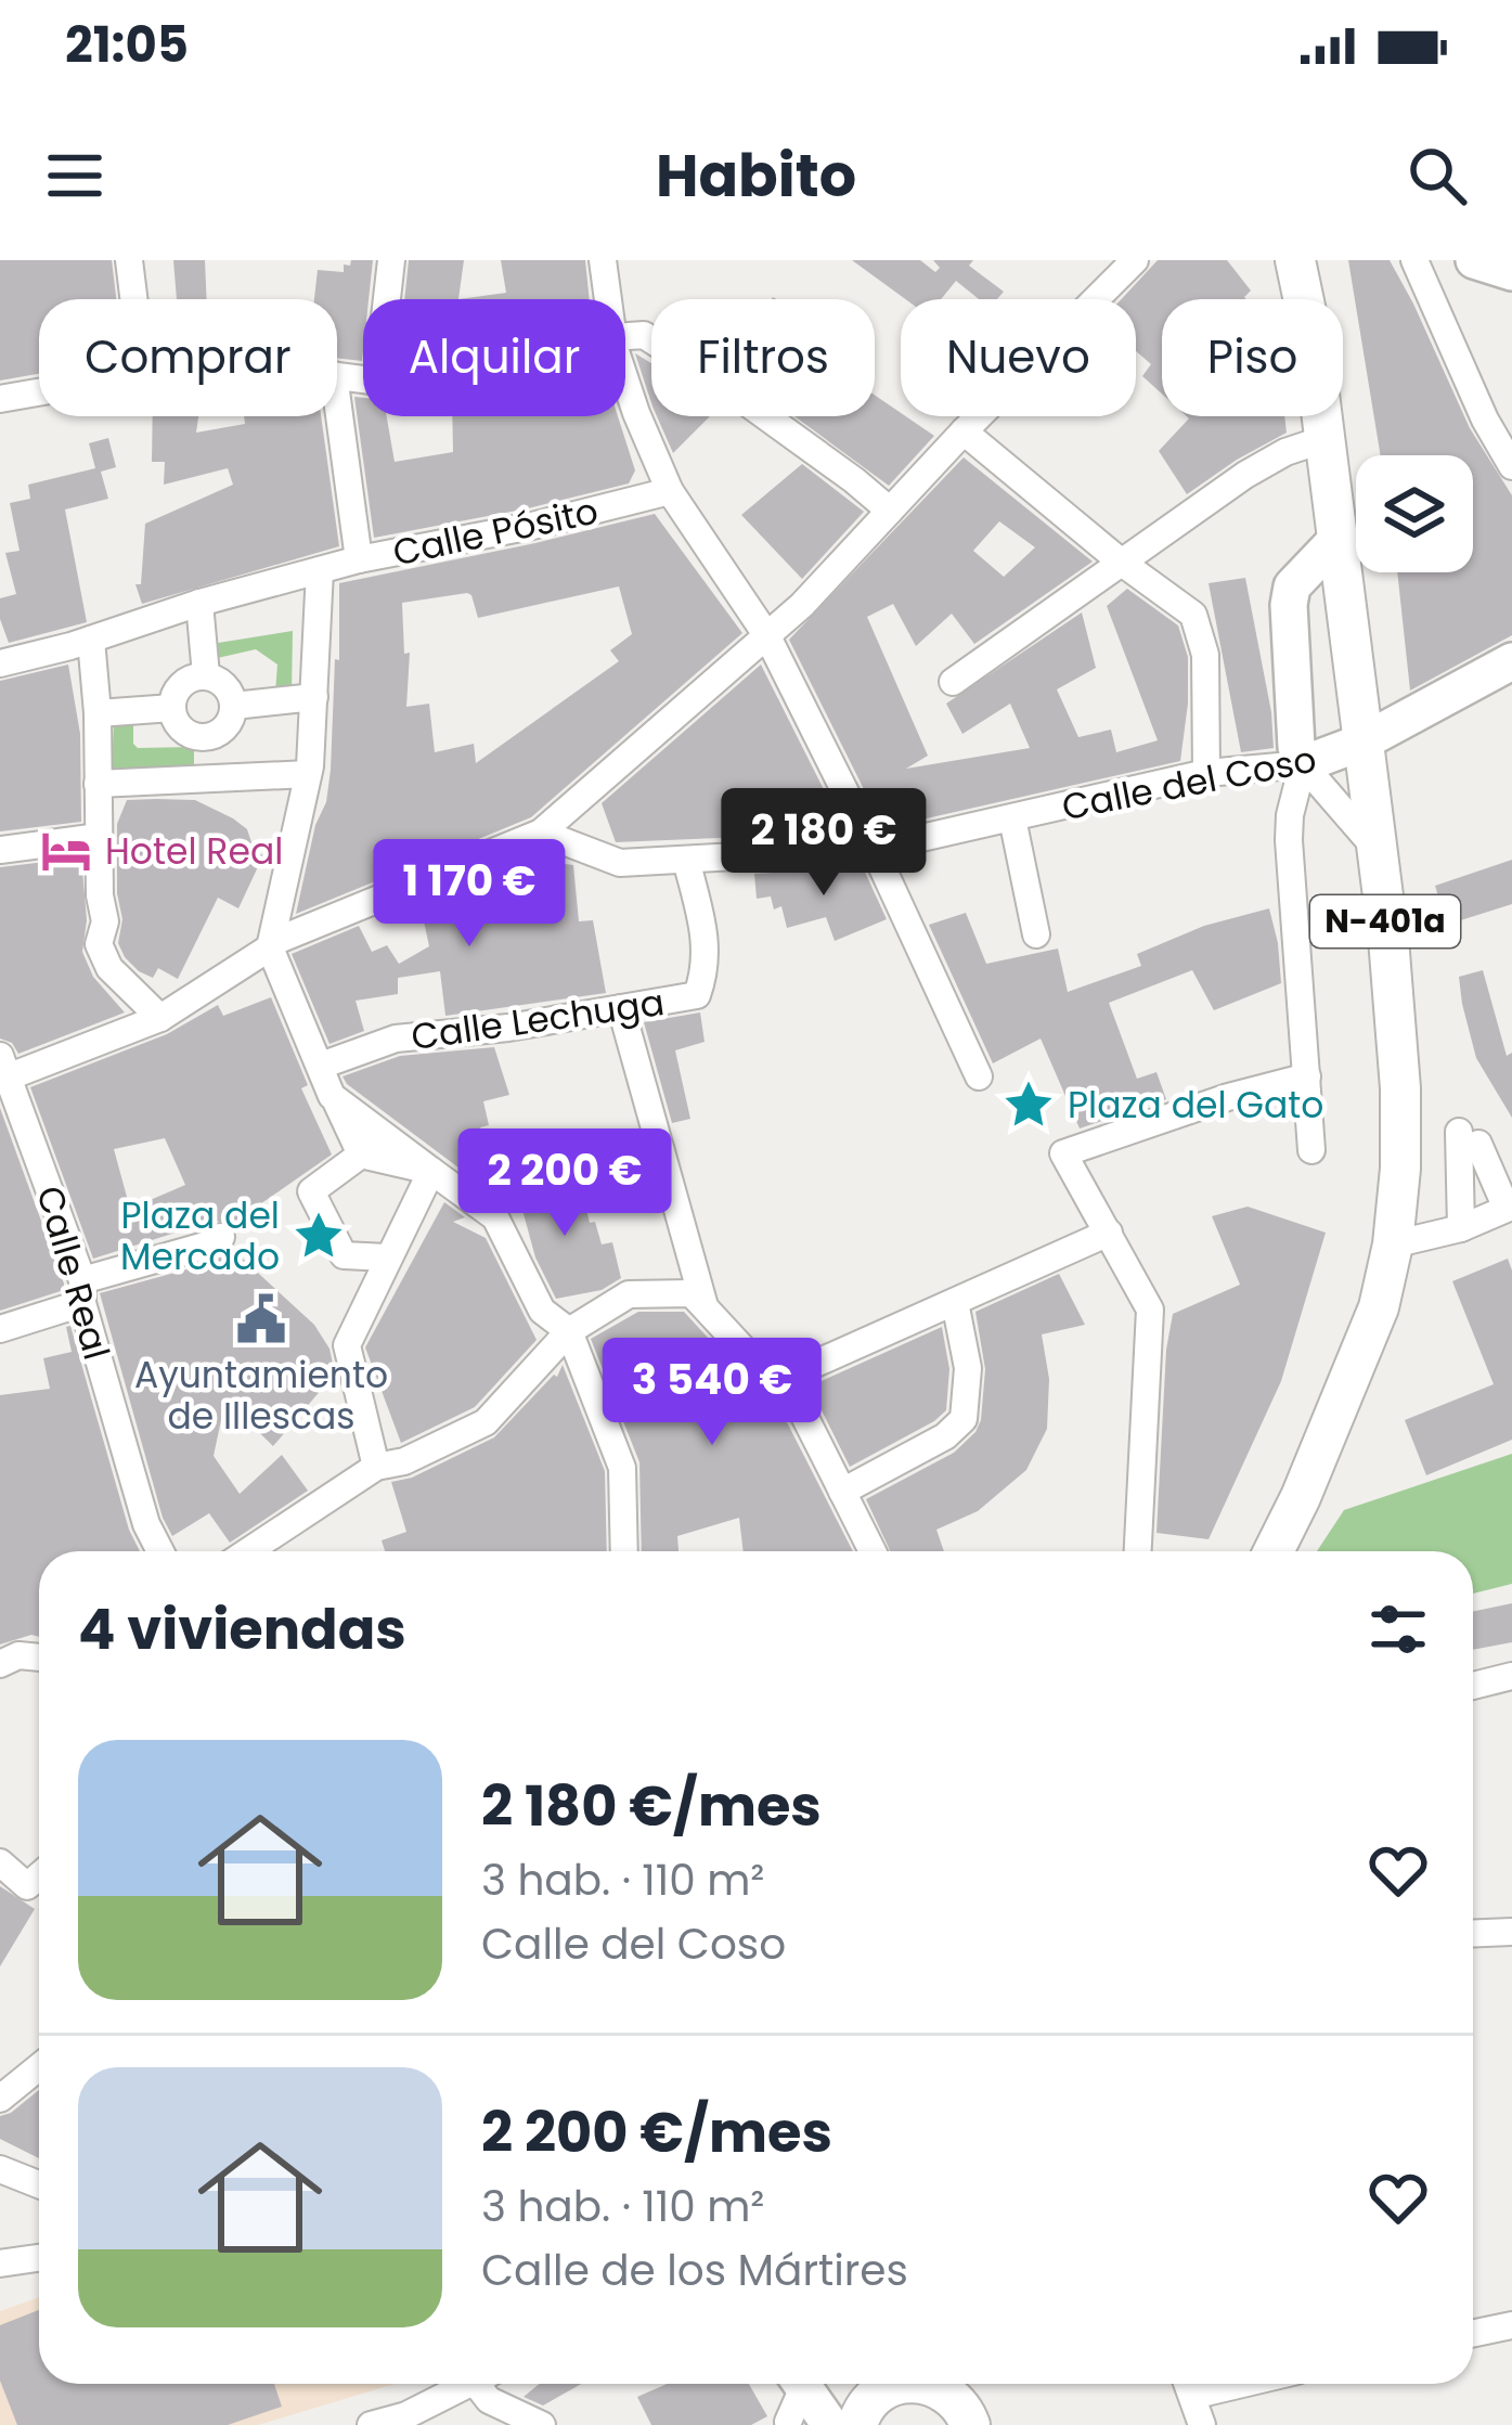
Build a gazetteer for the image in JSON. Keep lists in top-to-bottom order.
{
  "streets": {
    "main road": ["N-401a"],
    "street": [
      "Calle Pósito",
      "Calle del Coso",
      "Calle Lechuga",
      "Calle Real"
    ]
  },
  "crossings": [
    ["Calle del Coso", "N-401a"],
    ["Calle del Coso", "Calle Lechuga"]
  ],
  "places": {
    "hotel": ["Hotel Real"],
    "place": ["Plaza del Gato", "Plaza del Mercado"],
    "public building": ["Ayuntamiento de Illescas"]
  },
  "page": {
    "status": "21:05",
    "header": "Habito",
    "chip": [
      "Comprar",
      "Alquilar",
      "Filtros",
      "Nuevo",
      "Piso"
    ],
    "price": [
      "2 180 €",
      "1 170 €",
      "2 200 €",
      "3 540 €"
    ],
    "heading": "4 viviendas",
    "list": [
      {
        "name": "2 180 €/mes",
        "note": "3 hab. · 110 m² · Calle del Coso"
      },
      {
        "name": "2 200 €/mes",
        "note": "3 hab. · 110 m² · Calle de los Mártires"
      }
    ]
  }
}
